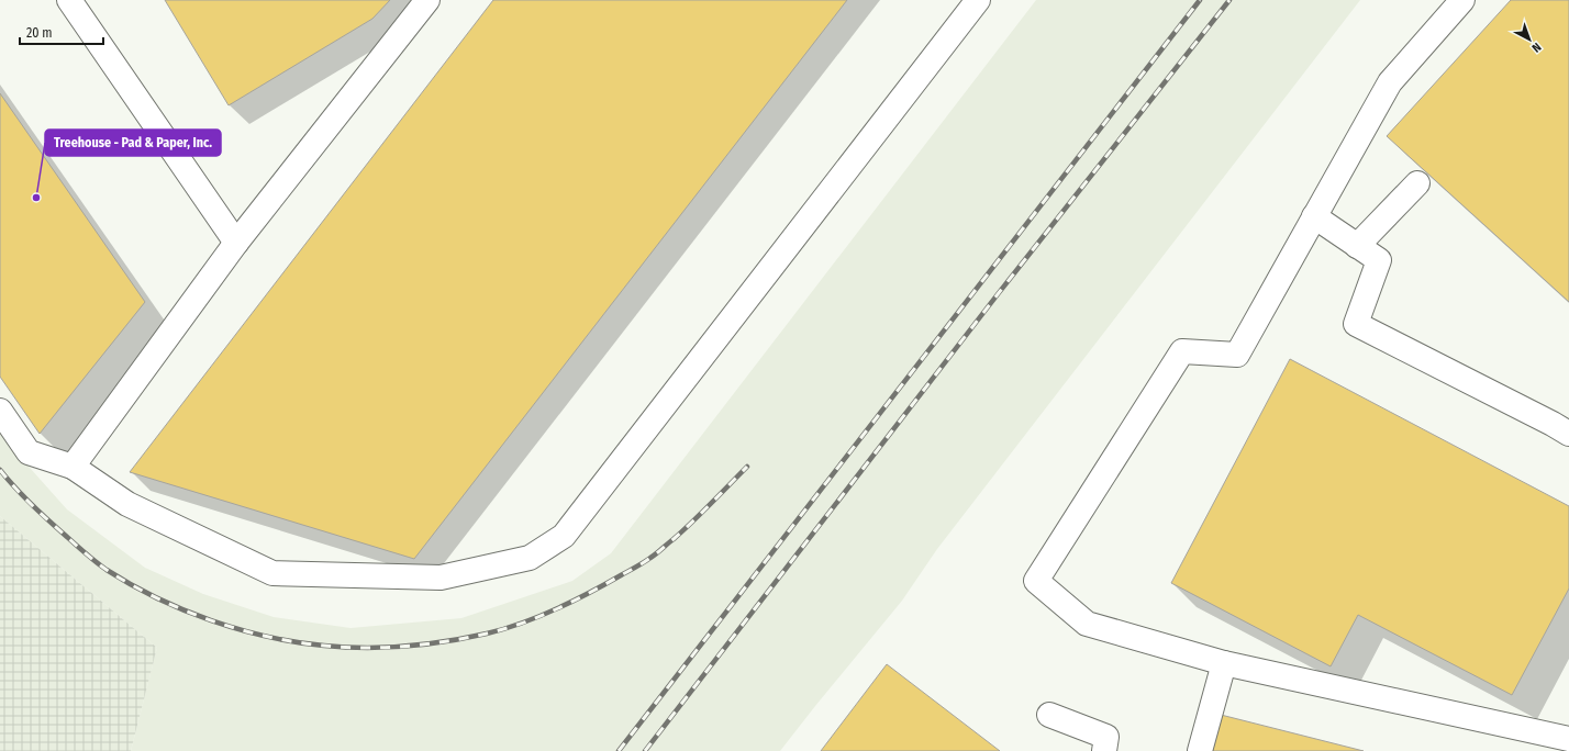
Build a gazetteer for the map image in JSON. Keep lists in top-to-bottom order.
{
  "places": ["Treehouse - Pad & Paper, Inc."],
  "scale_bar": "20 m",
  "north": "bottom right"
}
